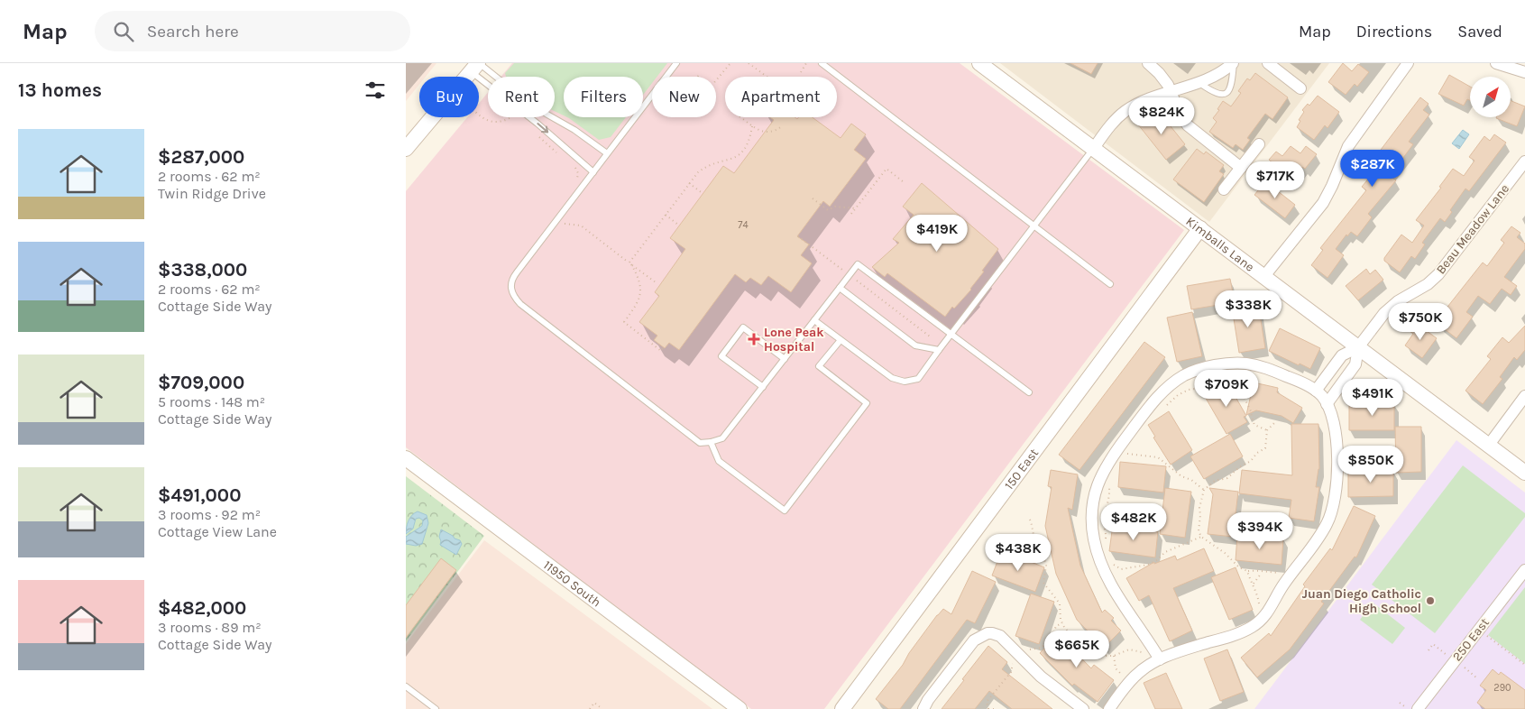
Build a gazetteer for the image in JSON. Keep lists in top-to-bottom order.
{
  "streets": {
    "street": [
      "Beau Meadow Lane",
      "Kimballs Lane",
      "150 East",
      "11950 South",
      "250 East"
    ]
  },
  "crossings": [
    ["Beau Meadow Lane", "Kimballs Lane"],
    ["Kimballs Lane", "150 East"]
  ],
  "places": {
    "health": ["Lone Peak Hospital"],
    "other": ["Juan Diego Catholic High School"]
  },
  "house_numbers": ["74", "290"],
  "north": "top right",
  "page": {
    "header": "Map",
    "search": "Search here",
    "nav": ["Map", "Directions", "Saved"],
    "heading": "13 homes",
    "chip": [
      "Buy",
      "Rent",
      "Filters",
      "New",
      "Apartment"
    ],
    "price": [
      "$824K",
      "$287K",
      "$717K",
      "$419K",
      "$338K",
      "$750K",
      "$709K",
      "$491K",
      "$850K",
      "$482K",
      "$394K",
      "$438K",
      "$665K"
    ],
    "list": [
      {
        "name": "$287,000",
        "note": "2 rooms · 62 m² · Twin Ridge Drive"
      },
      {
        "name": "$338,000",
        "note": "2 rooms · 62 m² · Cottage Side Way"
      },
      {
        "name": "$709,000",
        "note": "5 rooms · 148 m² · Cottage Side Way"
      },
      {
        "name": "$491,000",
        "note": "3 rooms · 92 m² · Cottage View Lane"
      },
      {
        "name": "$482,000",
        "note": "3 rooms · 89 m² · Cottage Side Way"
      }
    ]
  }
}
